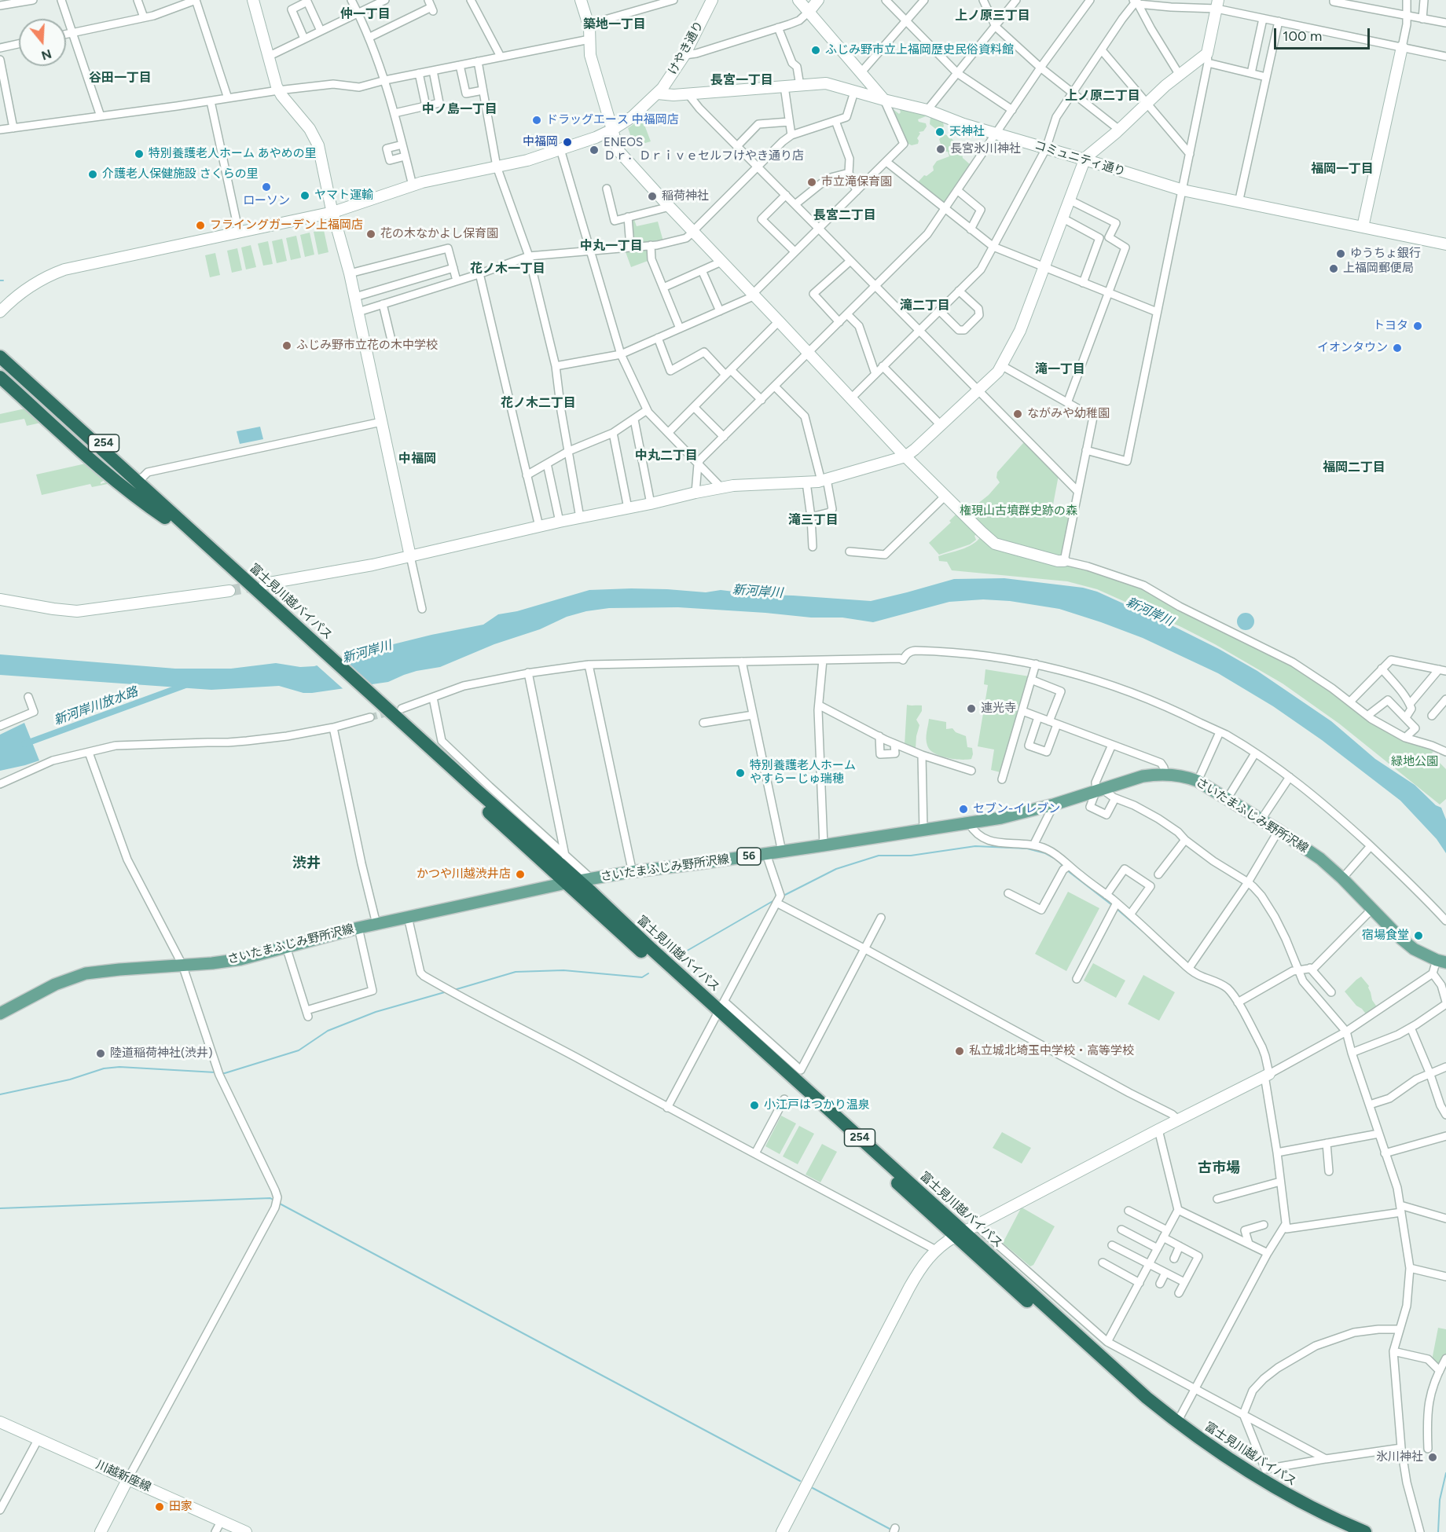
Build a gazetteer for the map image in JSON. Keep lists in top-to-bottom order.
{
  "streets": {
    "highway": ["254", "富士見川越バイパス"],
    "main road": ["さいたまふじみ野所沢線", "56"],
    "street": ["けやき通り", "コミュニティ通り", "川越新座線"]
  },
  "crossings": [
    ["けやき通り", "コミュニティ通り"],
    ["254", "富士見川越バイパス"],
    ["富士見川越バイパス", "さいたまふじみ野所沢線"]
  ],
  "districts": [
    "仲一丁目",
    "上ノ原三丁目",
    "築地一丁目",
    "谷田一丁目",
    "長宮一丁目",
    "上ノ原二丁目",
    "中ノ島一丁目",
    "福岡一丁目",
    "長宮二丁目",
    "中丸一丁目",
    "花ノ木一丁目",
    "滝二丁目",
    "滝一丁目",
    "花ノ木二丁目",
    "中丸二丁目",
    "中福岡",
    "福岡二丁目",
    "滝三丁目",
    "渋井",
    "古市場"
  ],
  "water": ["新河岸川", "新河岸川放水路"],
  "parks": ["権現山古墳群史跡の森", "緑地公園"],
  "places": [
    "ふじみ野市立上福岡歴史民俗資料館",
    "ドラッグエース 中福岡店",
    "天神社",
    "中福岡",
    "長宮氷川神社",
    "ENEOS Ｄｒ．Ｄｒｉｖｅセルフけやき通り店",
    "特別養護老人ホーム あやめの里",
    "介護老人保健施設 さくらの里",
    "市立滝保育園",
    "ローソン",
    "ヤマト運輸",
    "稲荷神社",
    "フライングガーデン上福岡店",
    "花の木なかよし保育園",
    "ゆうちょ銀行",
    "上福岡郵便局",
    "トヨタ",
    "ふじみ野市立花の木中学校",
    "イオンタウン",
    "ながみや幼稚園",
    "連光寺",
    "特別養護老人ホーム やすらーじゅ瑞穂",
    "セブン-イレブン",
    "かつや川越渋井店",
    "宿場食堂",
    "私立城北埼玉中学校・高等学校",
    "陸道稲荷神社(渋井)",
    "小江戸はつかり温泉",
    "氷川神社",
    "田家"
  ],
  "scale_bar": "100 m",
  "north": "bottom"
}
